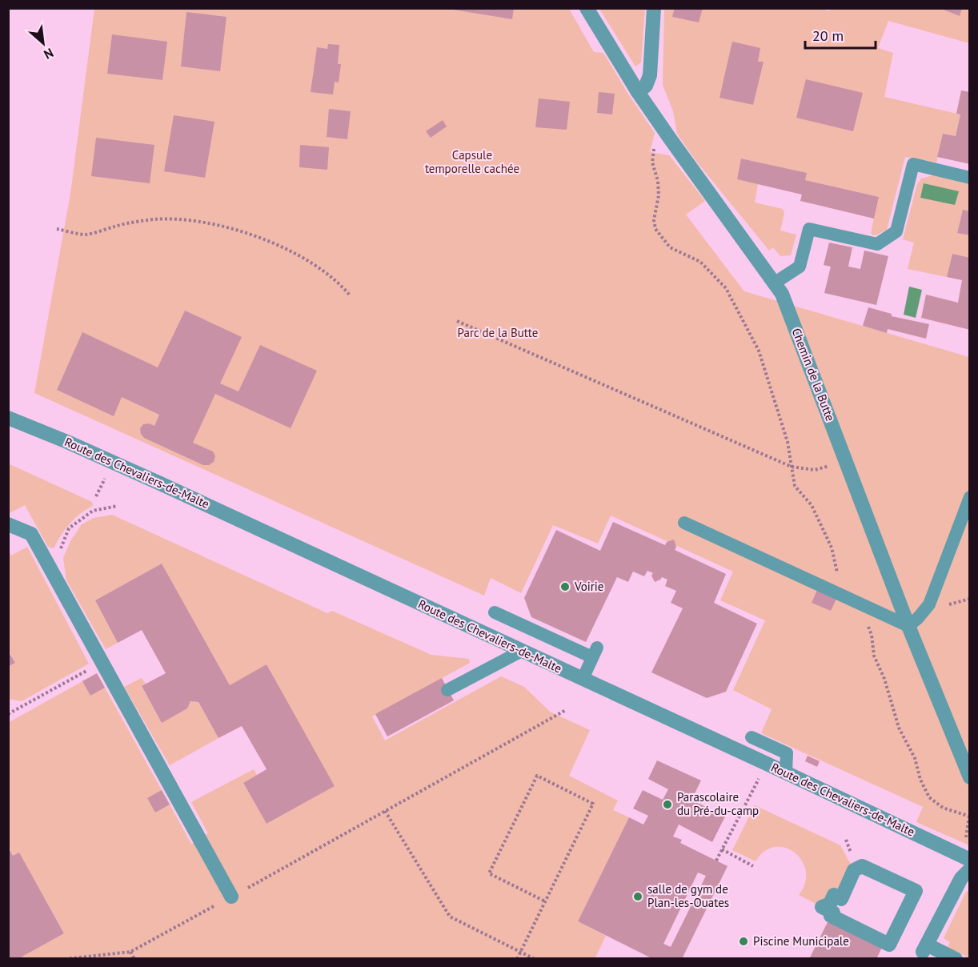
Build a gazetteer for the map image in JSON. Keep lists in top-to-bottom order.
{
  "streets": {
    "street": ["Chemin de la Butte", "Route des Chevaliers-de-Malte"]
  },
  "parks": ["Capsule temporelle cachée", "Parc de la Butte"],
  "places": [
    "Voirie",
    "Parascolaire du Pré-du-camp",
    "salle de gym de Plan-les-Ouates",
    "Piscine Municipale"
  ],
  "scale_bar": "20 m",
  "north": "bottom right"
}
